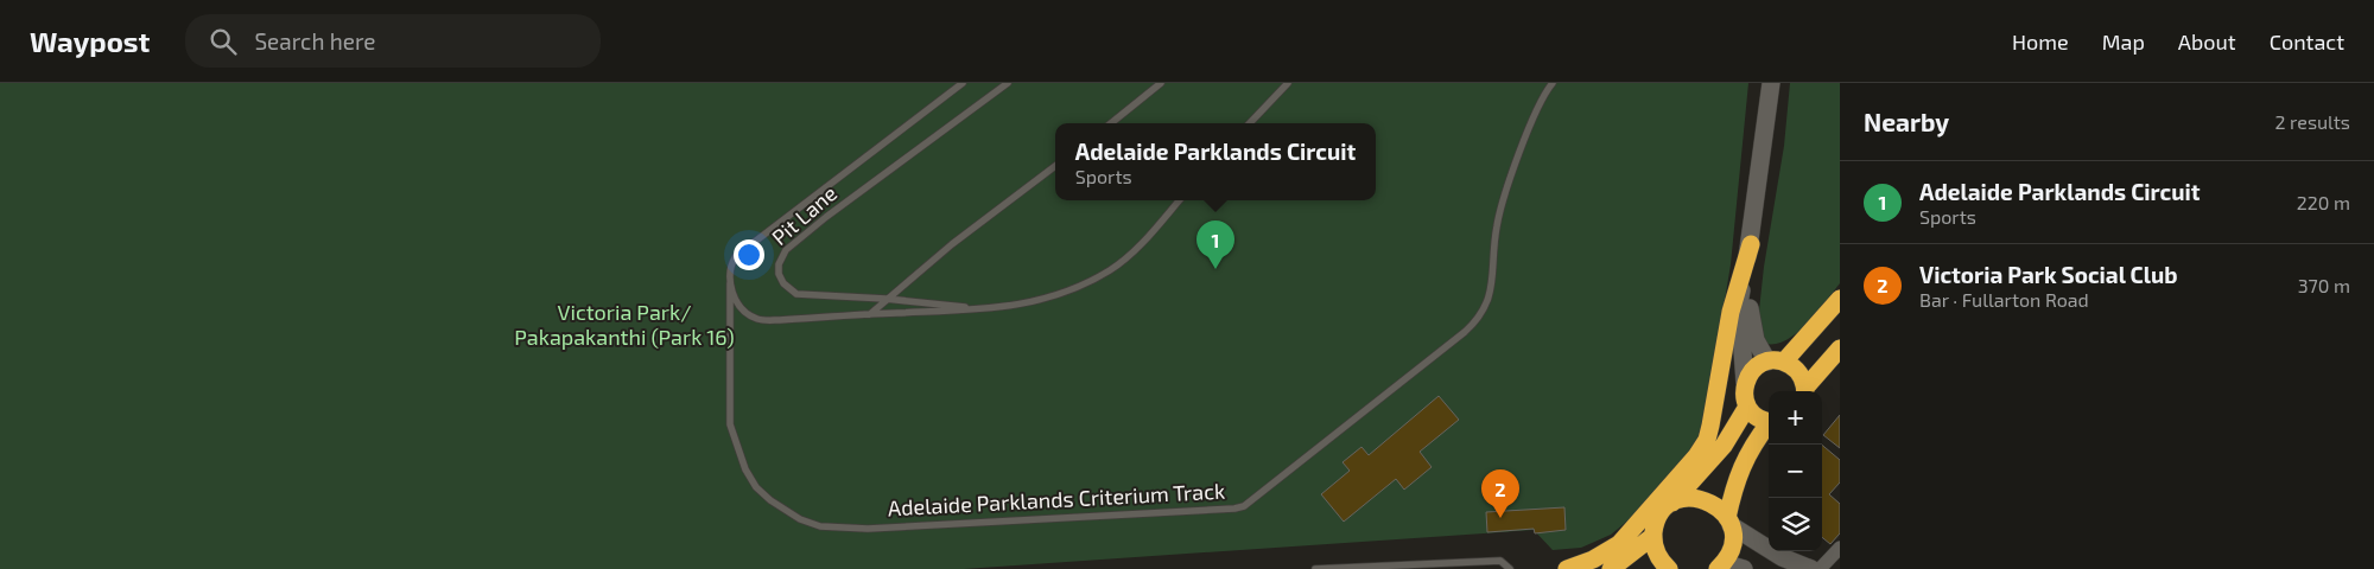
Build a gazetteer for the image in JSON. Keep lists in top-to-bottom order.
{
  "streets": {
    "lane": ["Pit Lane", "Adelaide Parklands Criterium Track"]
  },
  "parks": ["Victoria Park/ Pakapakanthi (Park 16)"],
  "page": {
    "header": "Waypost",
    "search": "Search here",
    "nav": [
      "Home",
      "Map",
      "About",
      "Contact"
    ],
    "heading": ["Nearby", "2 results"],
    "popup": ["Adelaide Parklands Circuit", "Sports"],
    "list": [
      {
        "mark": "1",
        "name": "Adelaide Parklands Circuit",
        "note": "Sports",
        "value": "220 m"
      },
      {
        "mark": "2",
        "name": "Victoria Park Social Club",
        "note": "Bar · Fullarton Road",
        "value": "370 m"
      }
    ],
    "pins": ["1", "2"],
    "map_buttons": ["+", "−"]
  }
}
